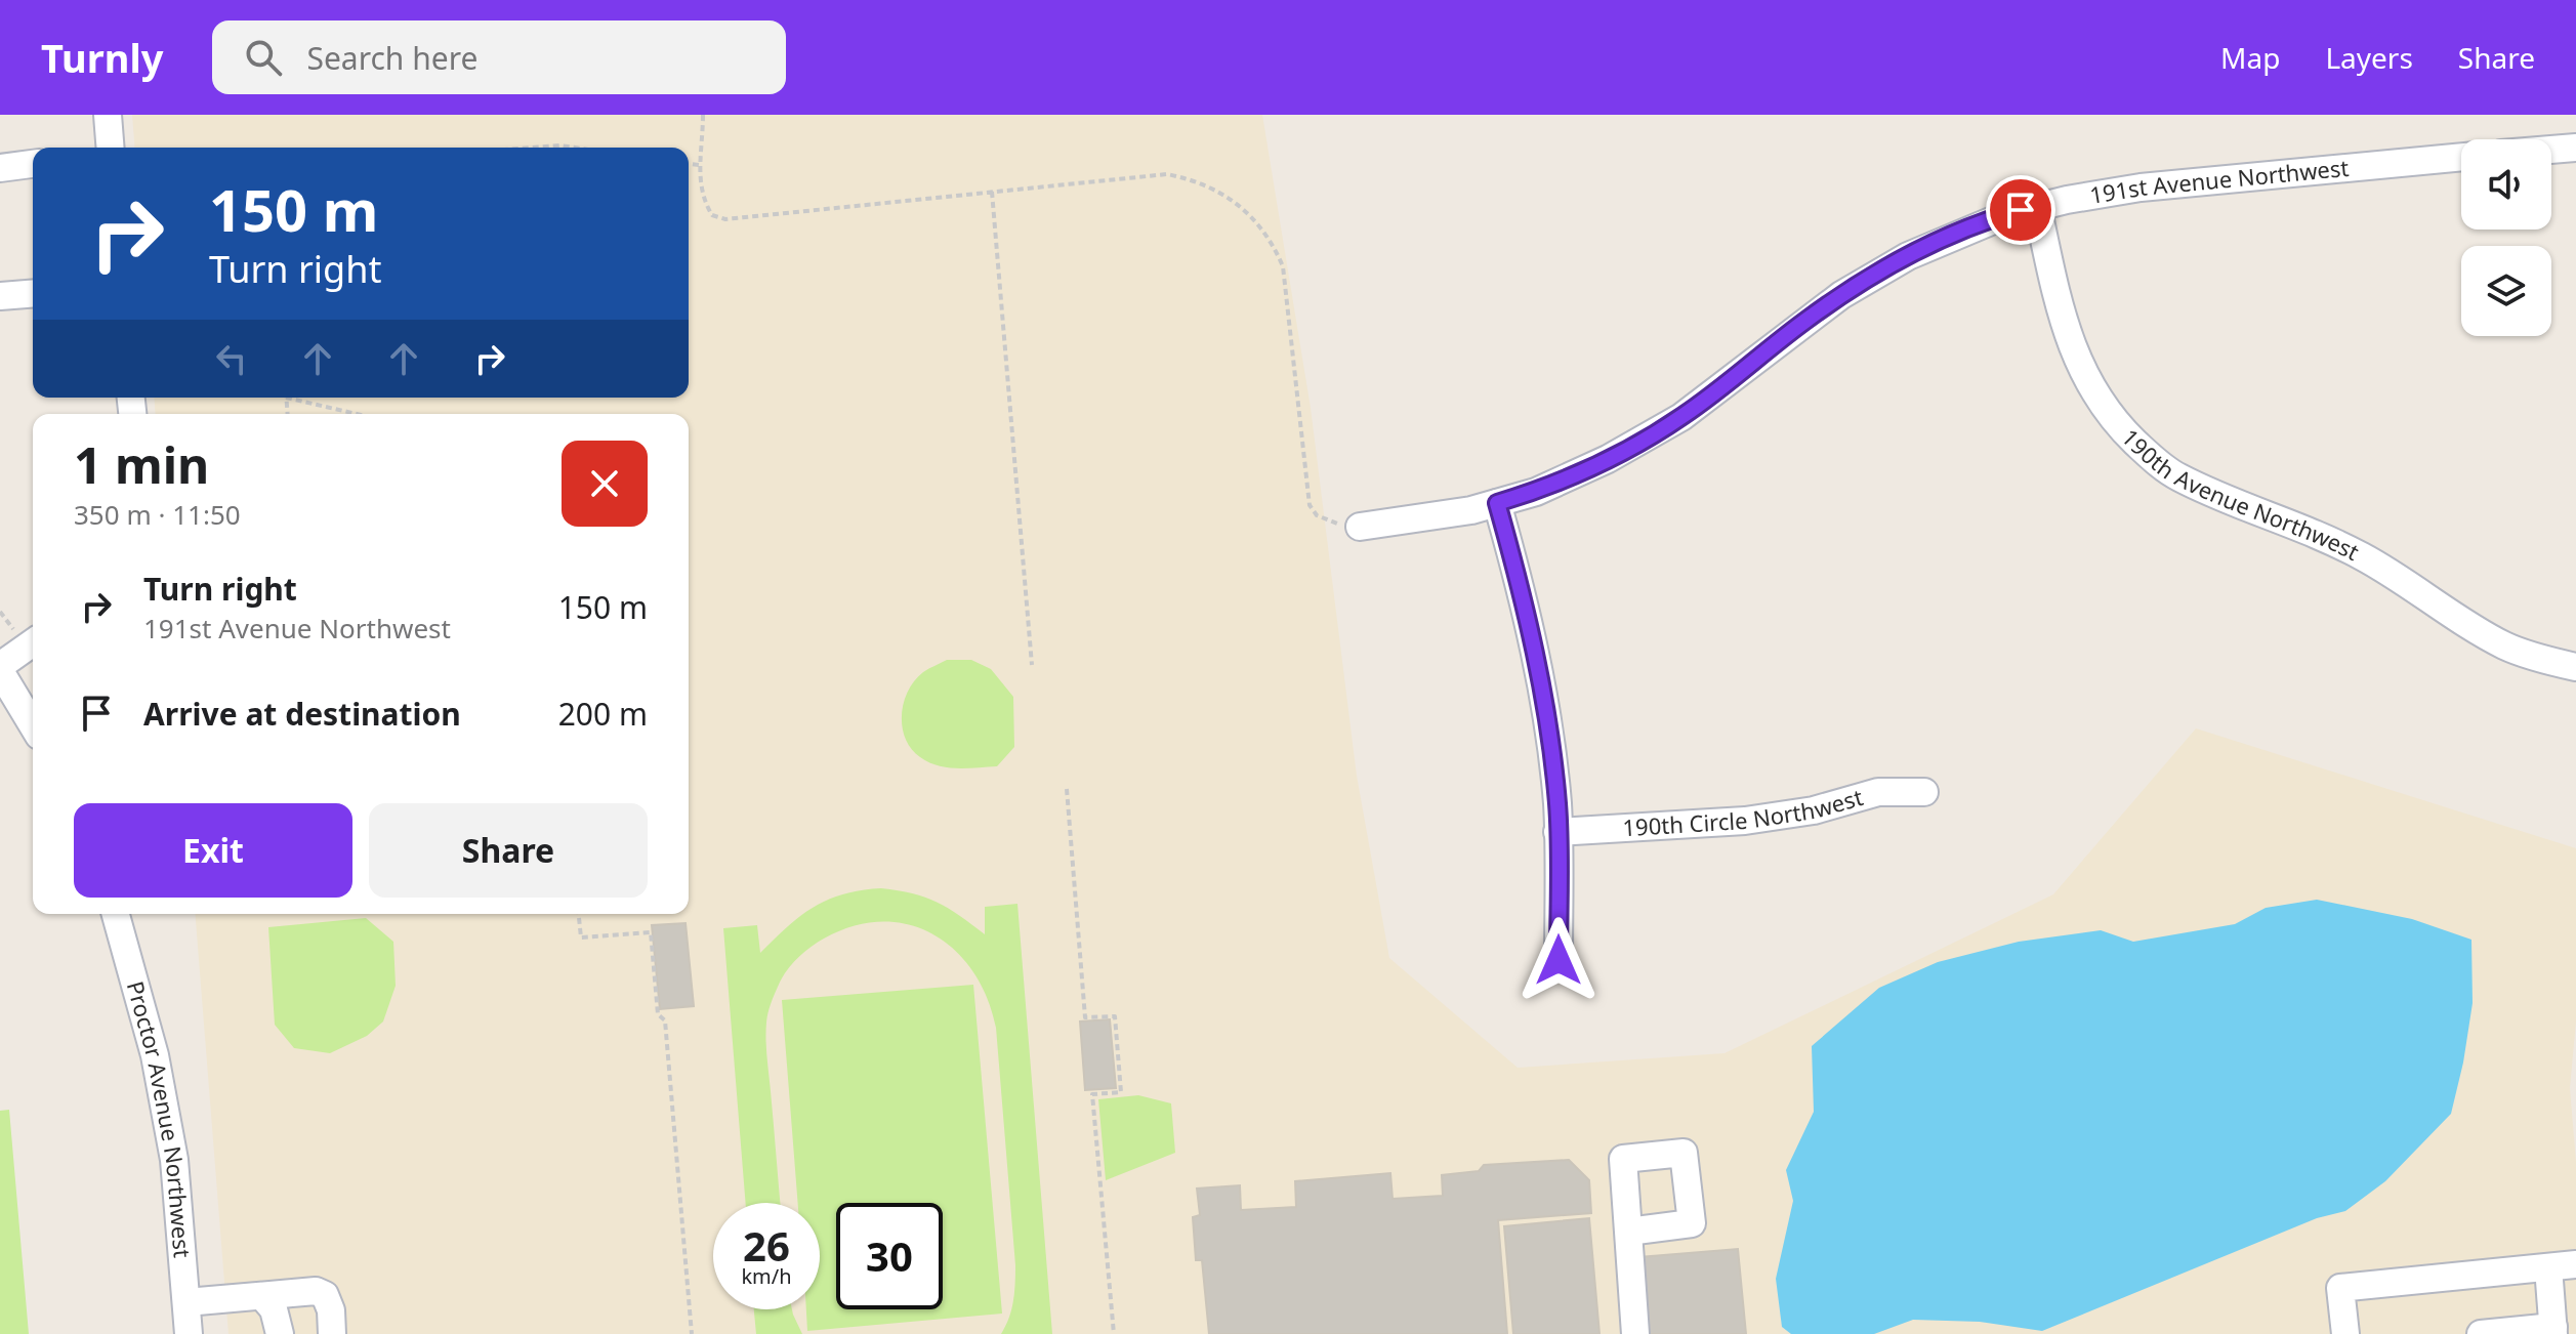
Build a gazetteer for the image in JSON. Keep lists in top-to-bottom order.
{
  "streets": {
    "street": [
      "191st Avenue Northwest",
      "190th Avenue Northwest",
      "190th Circle Northwest",
      "Proctor Avenue Northwest"
    ]
  },
  "crossings": [
    ["191st Avenue Northwest", "190th Avenue Northwest"]
  ],
  "page": {
    "header": "Turnly",
    "search": "Search here",
    "nav": ["Map", "Layers", "Share"],
    "turn": ["150 m", "Turn right"],
    "heading": ["1 min", "350 m · 11:50"],
    "list": [
      {
        "name": "Turn right",
        "note": "191st Avenue Northwest",
        "value": "150 m"
      },
      {
        "name": "Arrive at destination",
        "value": "200 m"
      }
    ],
    "buttons": ["Exit", "Share"],
    "speed": "26 km/h",
    "limit": "30"
  }
}
